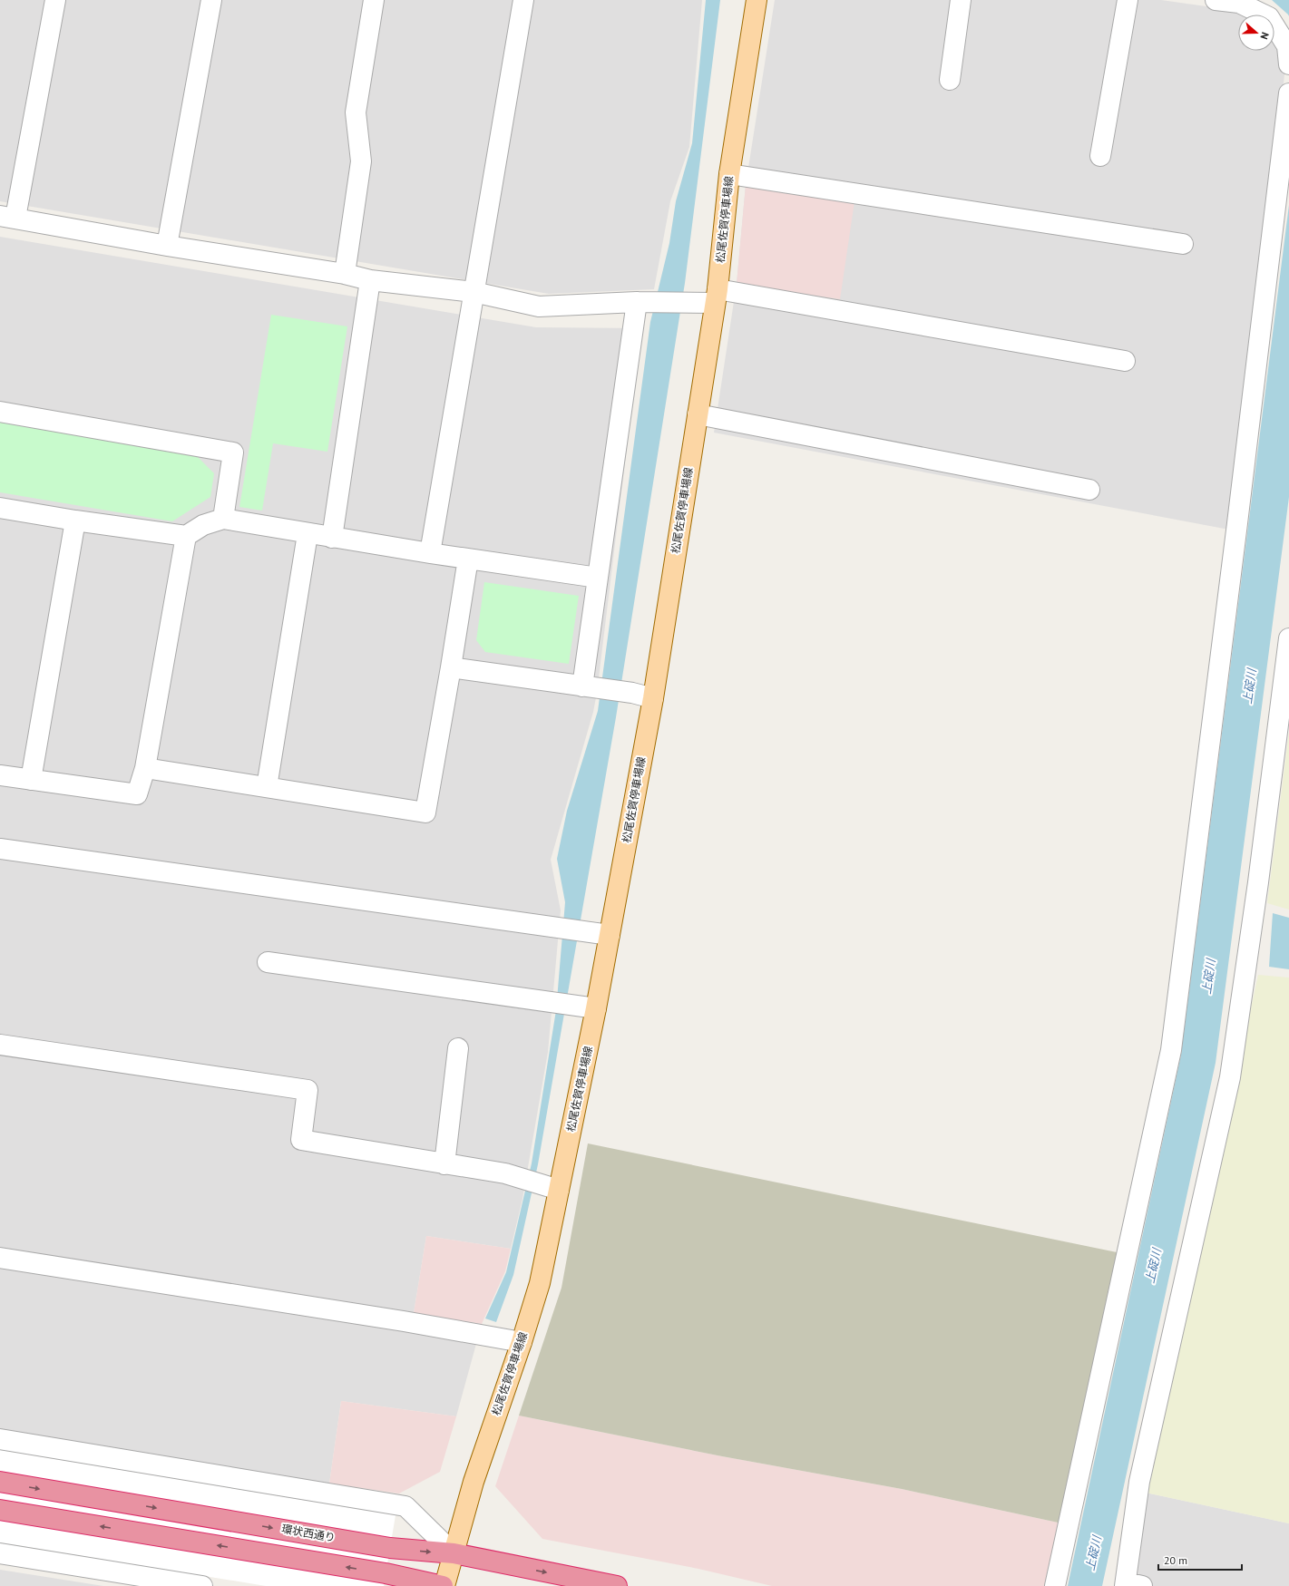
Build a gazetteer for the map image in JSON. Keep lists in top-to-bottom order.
{
  "streets": {
    "highway": ["環状西通り"],
    "main road": ["松尾佐賀停車場線"]
  },
  "crossings": [
    ["松尾佐賀停車場線", "環状西通り"]
  ],
  "water": ["上碇川"],
  "scale_bar": "20 m",
  "north": "right"
}
